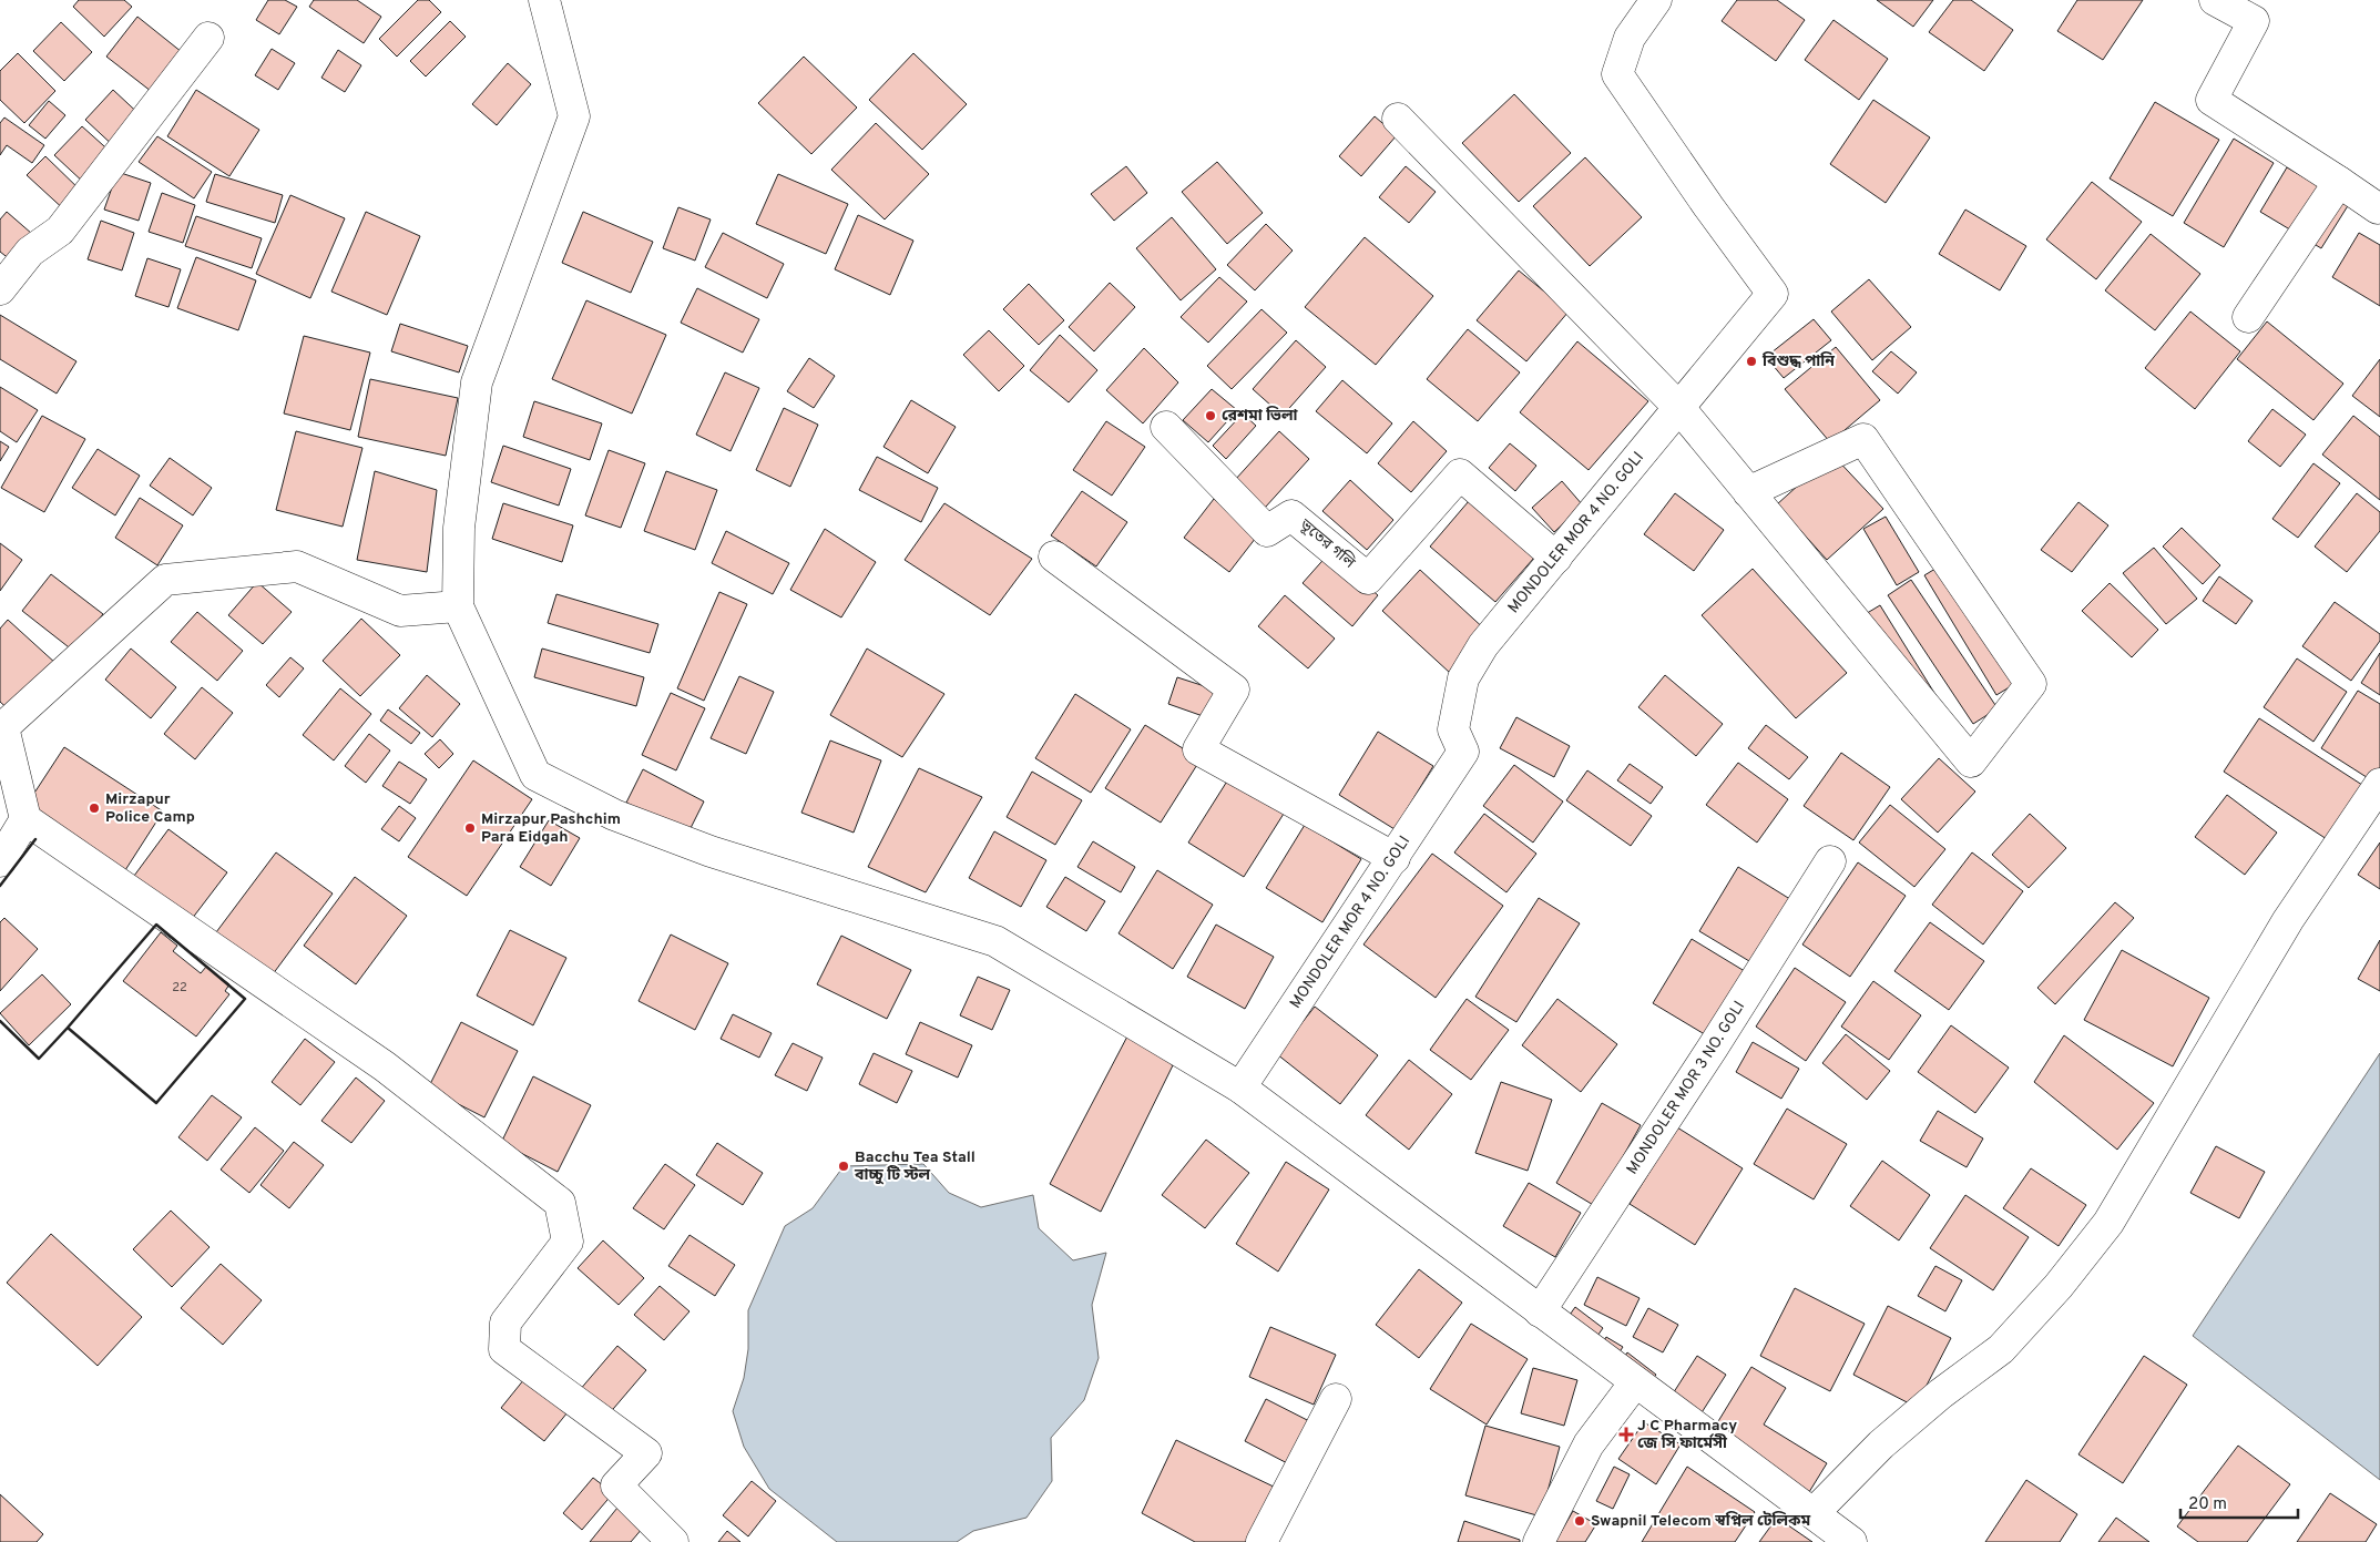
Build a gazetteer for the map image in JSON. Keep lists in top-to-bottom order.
{
  "streets": {
    "street": ["MONDOLER MOR 4 NO. GOLI", "ভূতের গলি", "MONDOLER MOR 3 NO. GOLI"]
  },
  "crossings": [
    ["MONDOLER MOR 4 NO. GOLI", "ভূতের গলি"]
  ],
  "places": {
    "other": [
      "বিশুদ্ধ পানি",
      "রেশমা ভিলা",
      "Mirzapur Police Camp",
      "Mirzapur Pashchim Para Eidgah",
      "Bacchu Tea Stall বাচ্চু টি স্টল",
      "Swapnil Telecom স্বপ্নিল টেলিকম"
    ],
    "health": ["J C Pharmacy জে সি ফার্মেসী"]
  },
  "house_numbers": ["22"],
  "scale_bar": "20 m"
}
